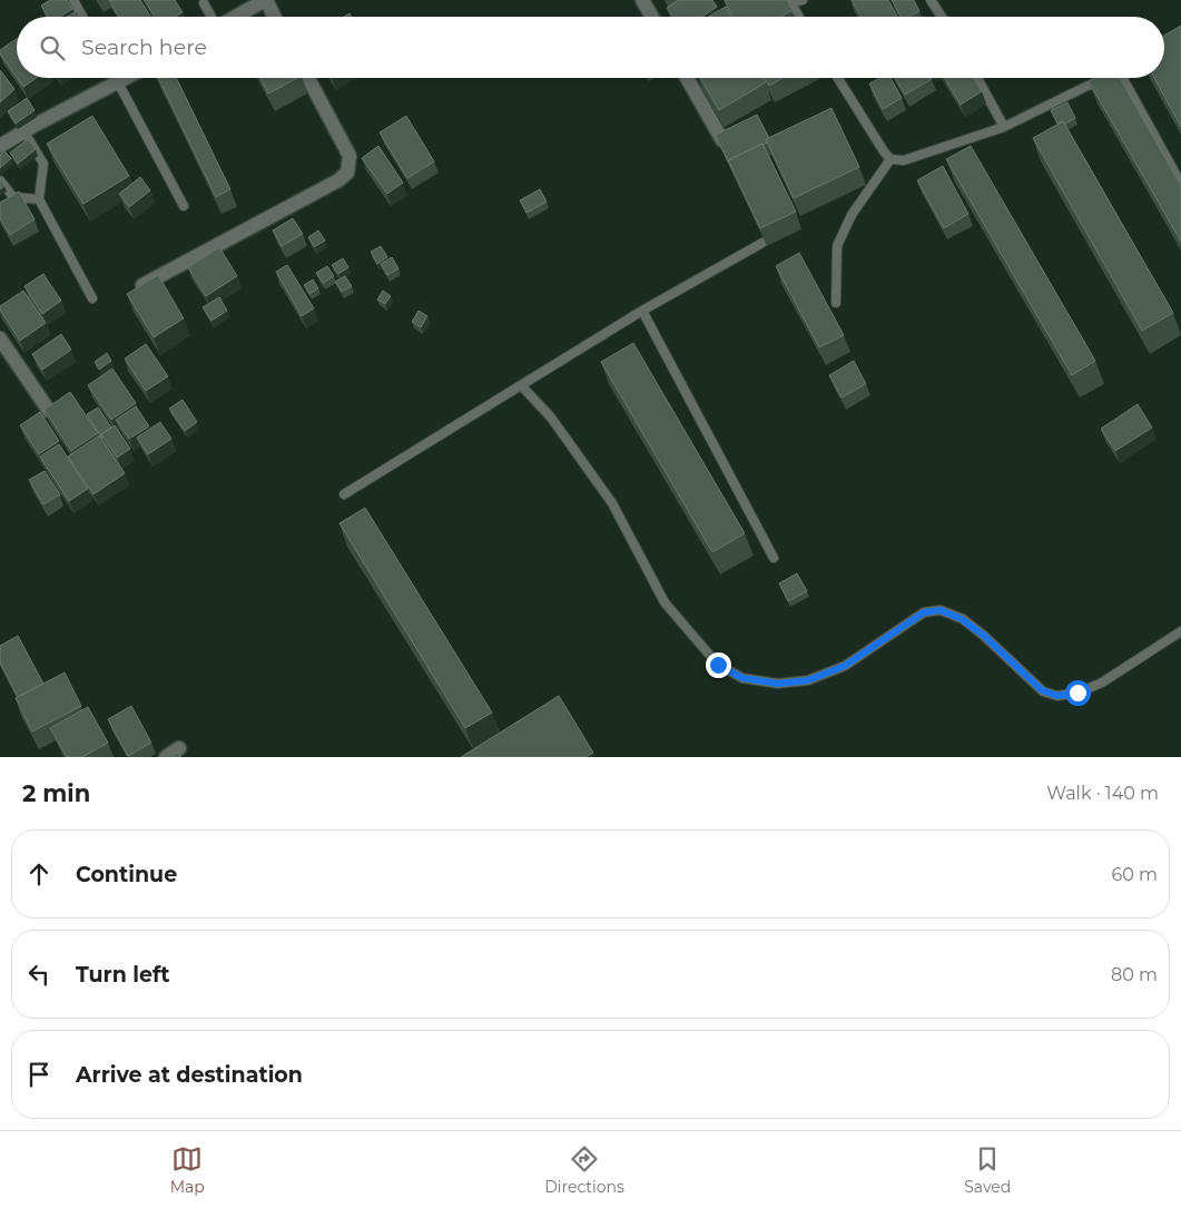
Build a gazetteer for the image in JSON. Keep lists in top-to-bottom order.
{
  "page": {
    "search": "Search here",
    "heading": ["2 min", "Walk · 140 m"],
    "list": [
      ["Continue", "60 m"],
      ["Turn left", "80 m"],
      "Arrive at destination"
    ],
    "nav": ["Map", "Directions", "Saved"]
  }
}
